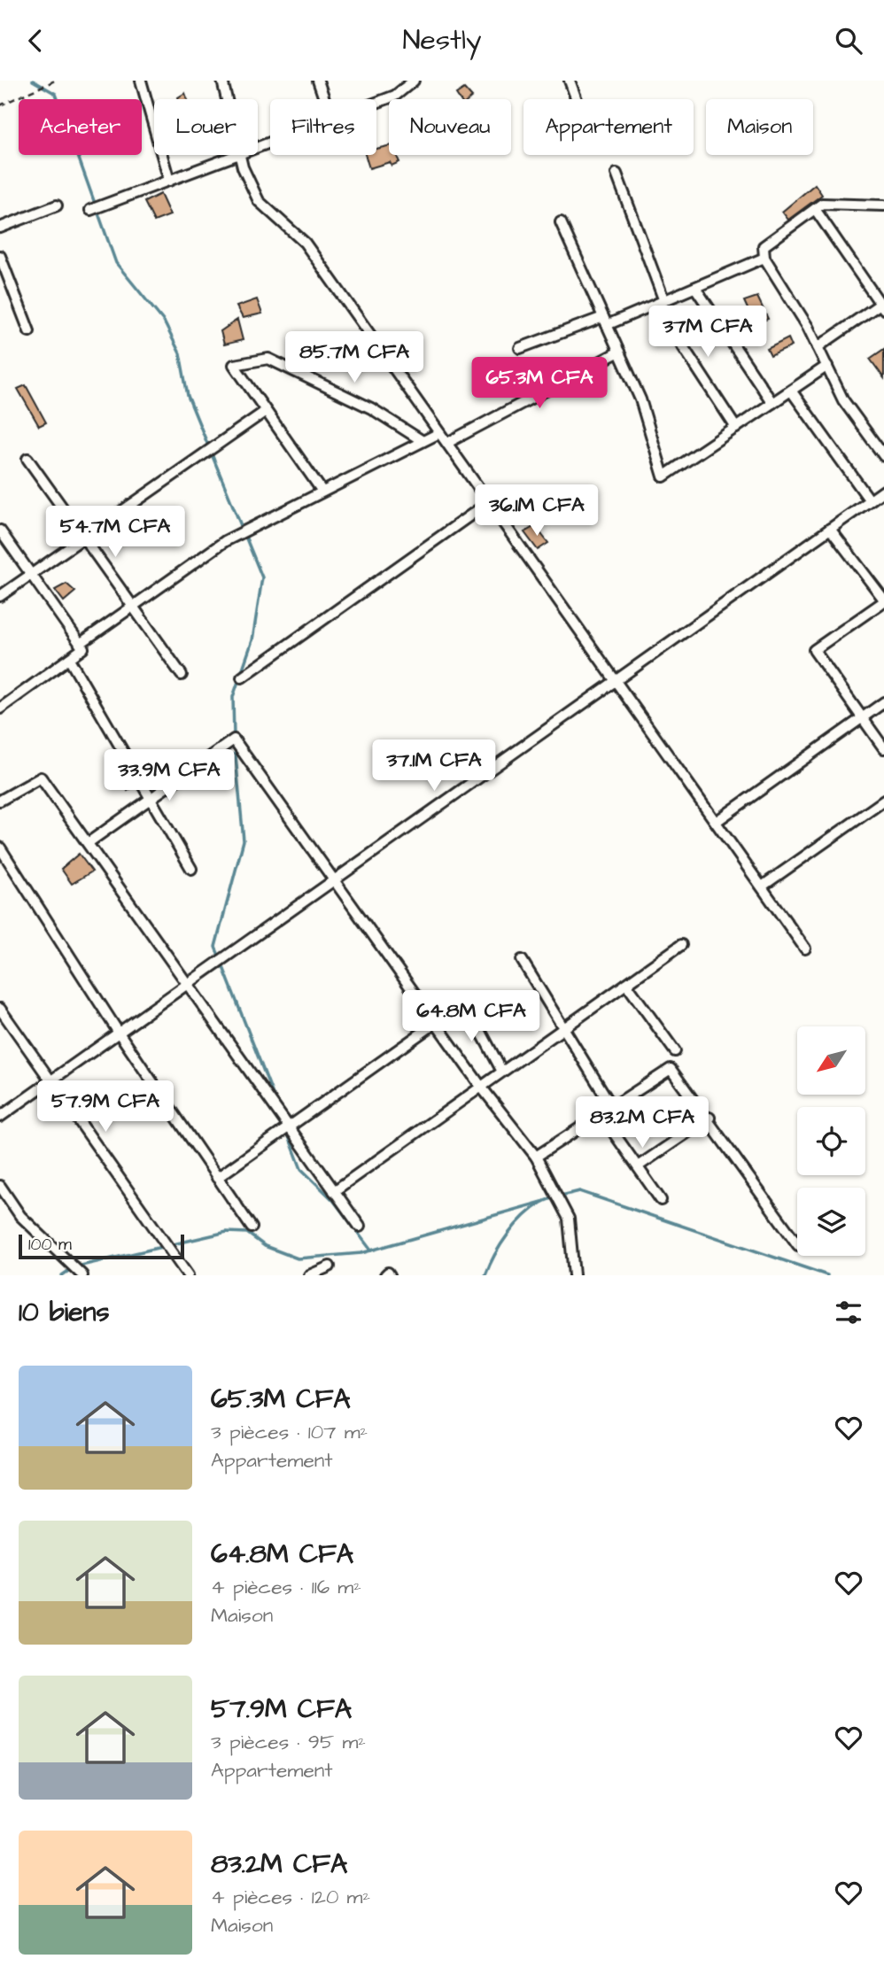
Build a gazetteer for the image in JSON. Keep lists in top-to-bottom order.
{
  "scale_bar": "100 m",
  "north": "bottom left",
  "page": {
    "header": "Nestly",
    "chip": [
      "Acheter",
      "Louer",
      "Filtres",
      "Nouveau",
      "Appartement",
      "Maison"
    ],
    "price": [
      "37M CFA",
      "85.7M CFA",
      "65.3M CFA",
      "36.1M CFA",
      "54.7M CFA",
      "37.1M CFA",
      "33.9M CFA",
      "64.8M CFA",
      "57.9M CFA",
      "83.2M CFA"
    ],
    "scale": "100 m",
    "heading": "10 biens",
    "list": [
      {
        "name": "65.3M CFA",
        "note": "3 pièces · 107 m² · Appartement"
      },
      {
        "name": "64.8M CFA",
        "note": "4 pièces · 116 m² · Maison"
      },
      {
        "name": "57.9M CFA",
        "note": "3 pièces · 95 m² · Appartement"
      },
      {
        "name": "83.2M CFA",
        "note": "4 pièces · 120 m² · Maison"
      }
    ]
  }
}
